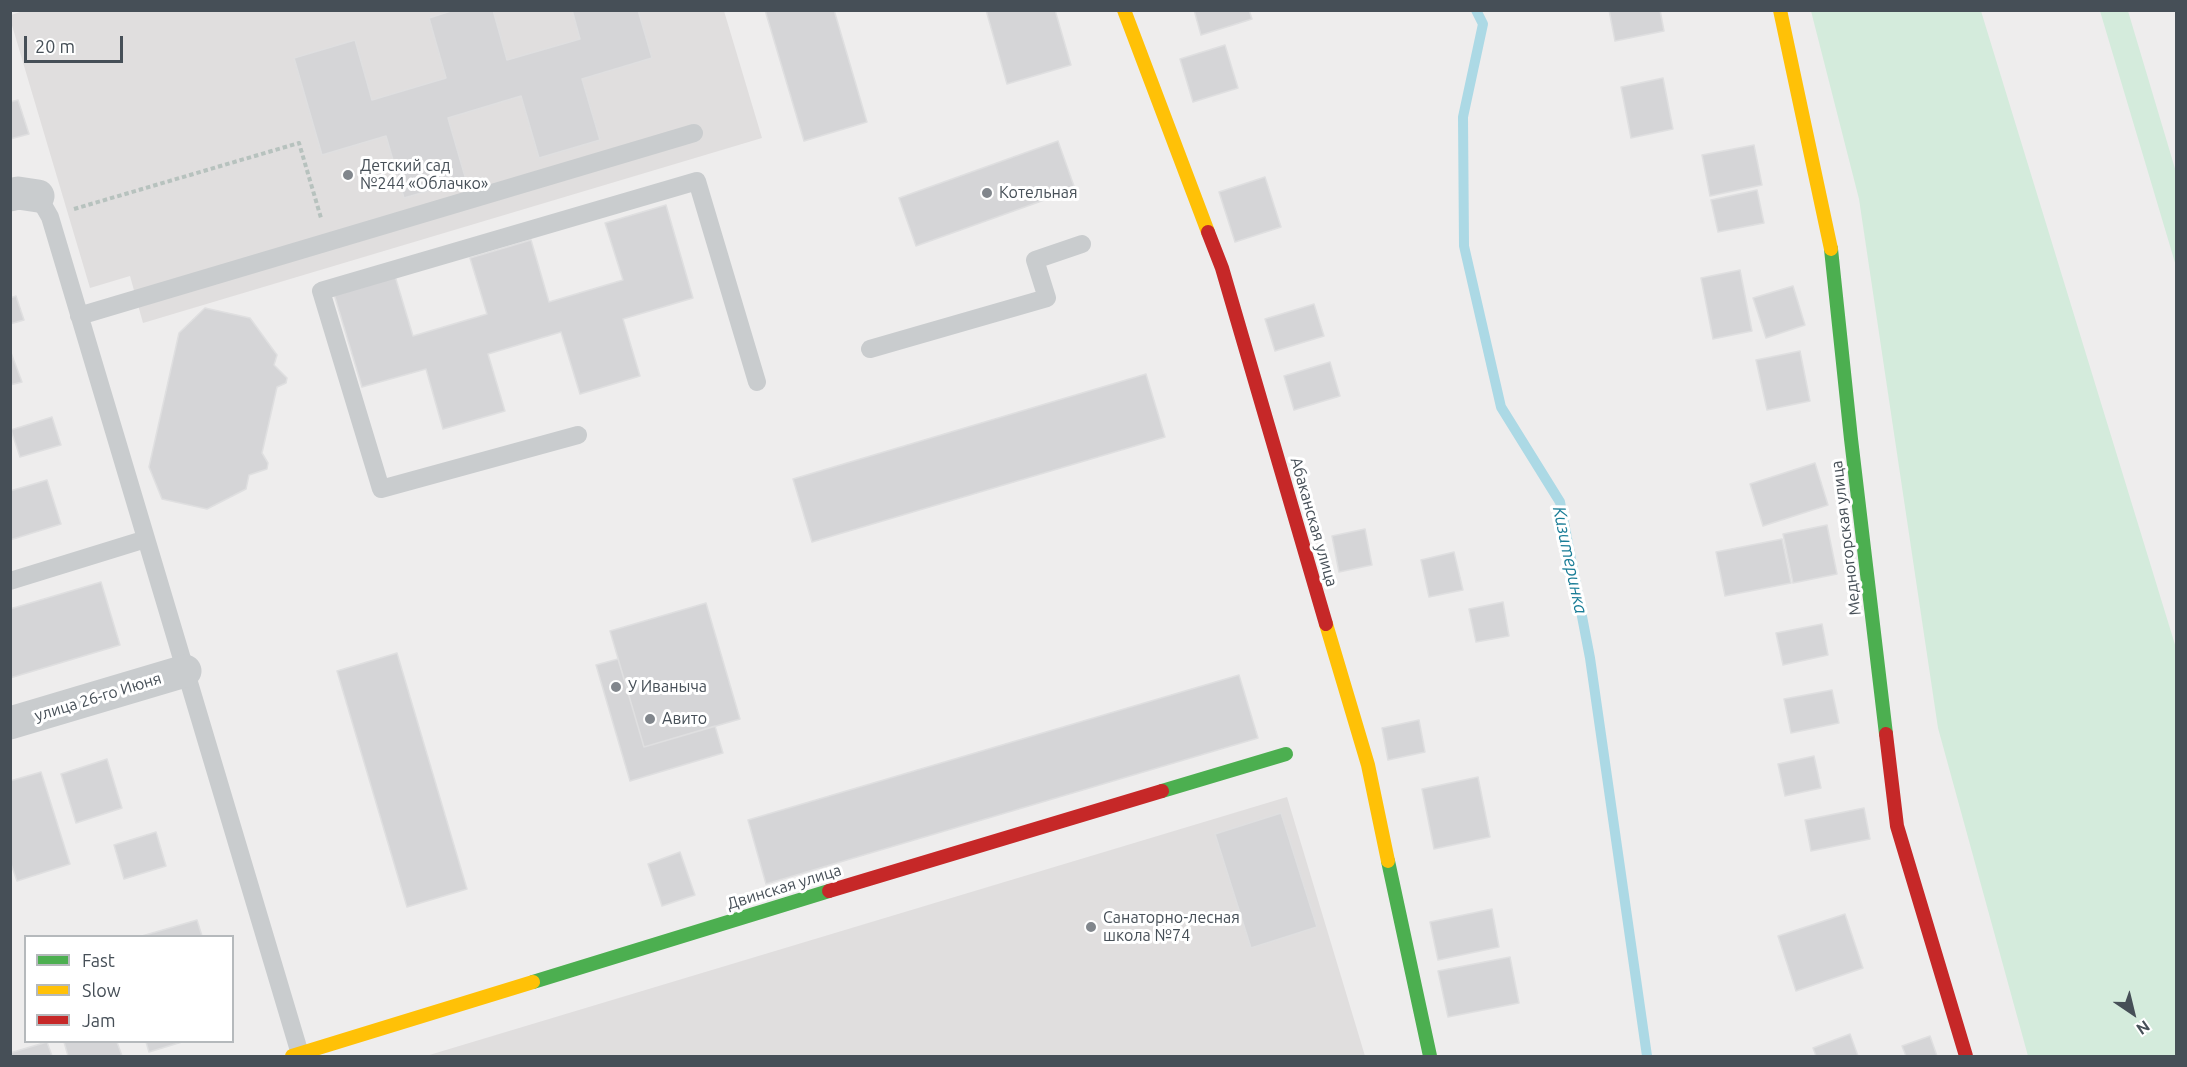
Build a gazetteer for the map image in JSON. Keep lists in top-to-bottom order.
{
  "streets": {
    "street": [
      "Абаканская улица",
      "Медногорская улица",
      "улица 26-го Июня",
      "Двинская улица"
    ]
  },
  "water": ["Кизитеринка"],
  "places": [
    "Детский сад №244 «Облачко»",
    "Котельная",
    "У Иваныча",
    "Авито",
    "Санаторно-лесная школа №74"
  ],
  "legend": ["Fast", "Slow", "Jam"],
  "scale_bar": "20 m",
  "north": "bottom right"
}
